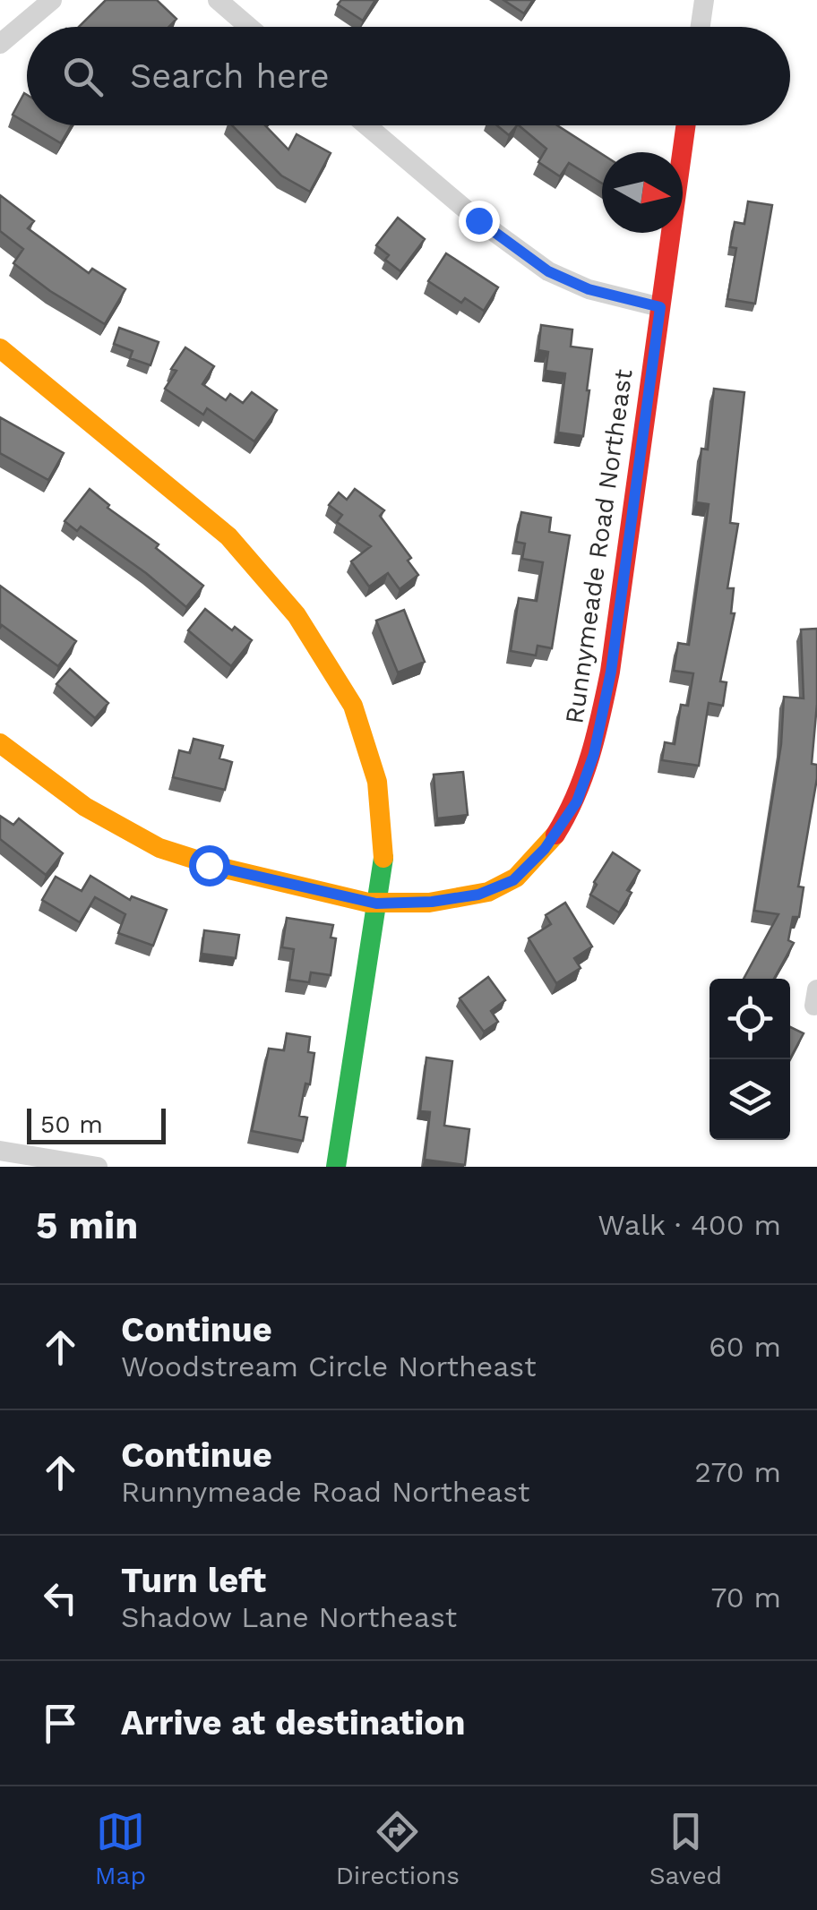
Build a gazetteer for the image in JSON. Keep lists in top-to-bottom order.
{
  "streets": {
    "street": ["Runnymeade Road Northeast"]
  },
  "scale_bar": "50 m",
  "north": "right",
  "page": {
    "search": "Search here",
    "scale": "50 m",
    "heading": ["5 min", "Walk · 400 m"],
    "list": [
      ["Continue", "Woodstream Circle Northeast", "60 m"],
      ["Continue", "Runnymeade Road Northeast", "270 m"],
      ["Turn left", "Shadow Lane Northeast", "70 m"],
      "Arrive at destination"
    ],
    "nav": ["Map", "Directions", "Saved"]
  }
}
